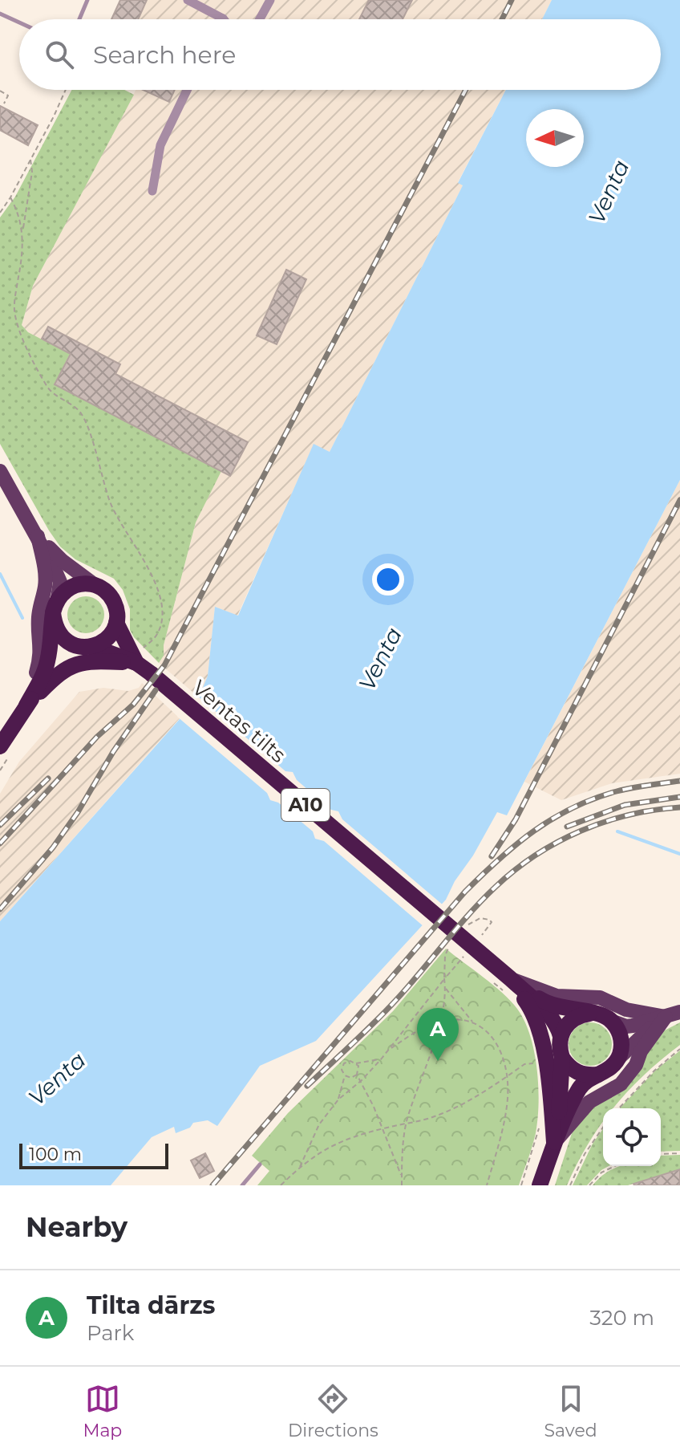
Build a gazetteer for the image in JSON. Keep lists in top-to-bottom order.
{
  "streets": {
    "highway": ["Ventas tilts", "A10"]
  },
  "crossings": [
    ["Ventas tilts", "A10"]
  ],
  "water": ["Venta"],
  "scale_bar": "100 m",
  "north": "left",
  "page": {
    "search": "Search here",
    "pins": "A",
    "scale": "100 m",
    "heading": "Nearby",
    "list": [
      {
        "mark": "A",
        "name": "Tilta dārzs",
        "note": "Park",
        "value": "320 m"
      }
    ],
    "nav": ["Map", "Directions", "Saved"]
  }
}
